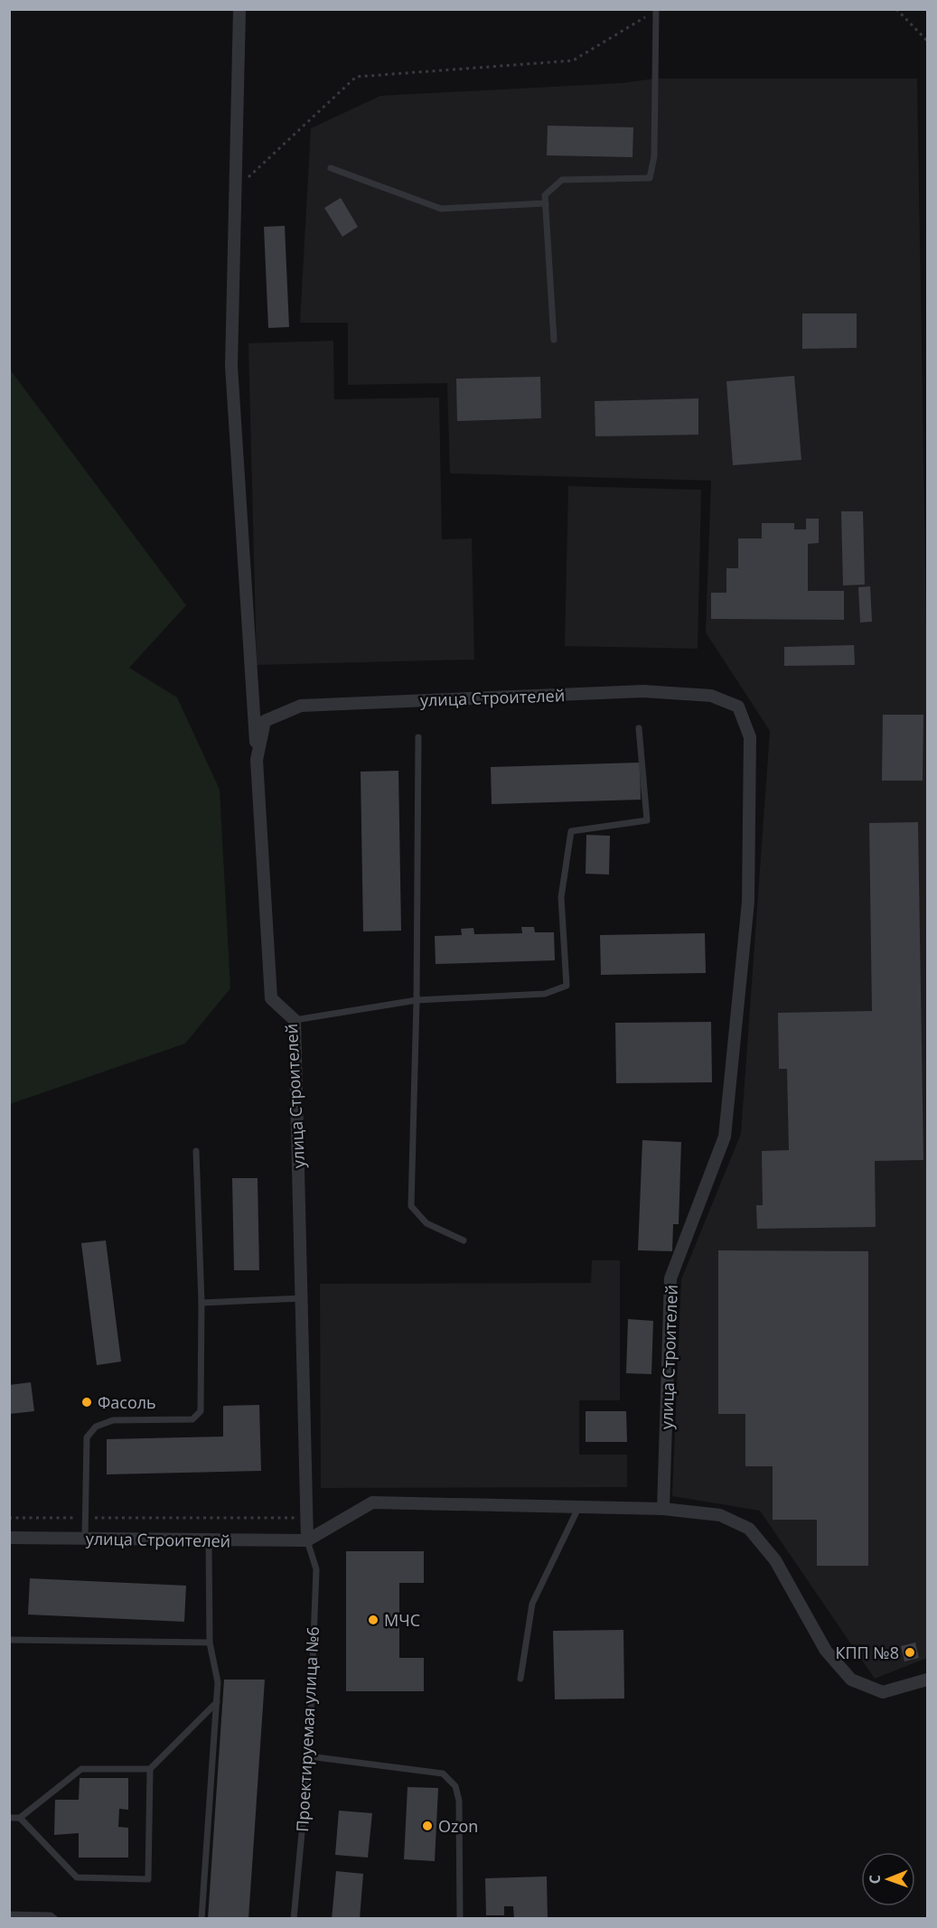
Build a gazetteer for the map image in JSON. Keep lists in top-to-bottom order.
{
  "streets": {
    "street": ["улица Строителей"],
    "lane": ["Проектируемая улица №6"]
  },
  "crossings": [
    ["улица Строителей", "Проектируемая улица №6"]
  ],
  "places": [
    "Фасоль",
    "МЧС",
    "КПП №8",
    "Ozon"
  ],
  "north": "left"
}
